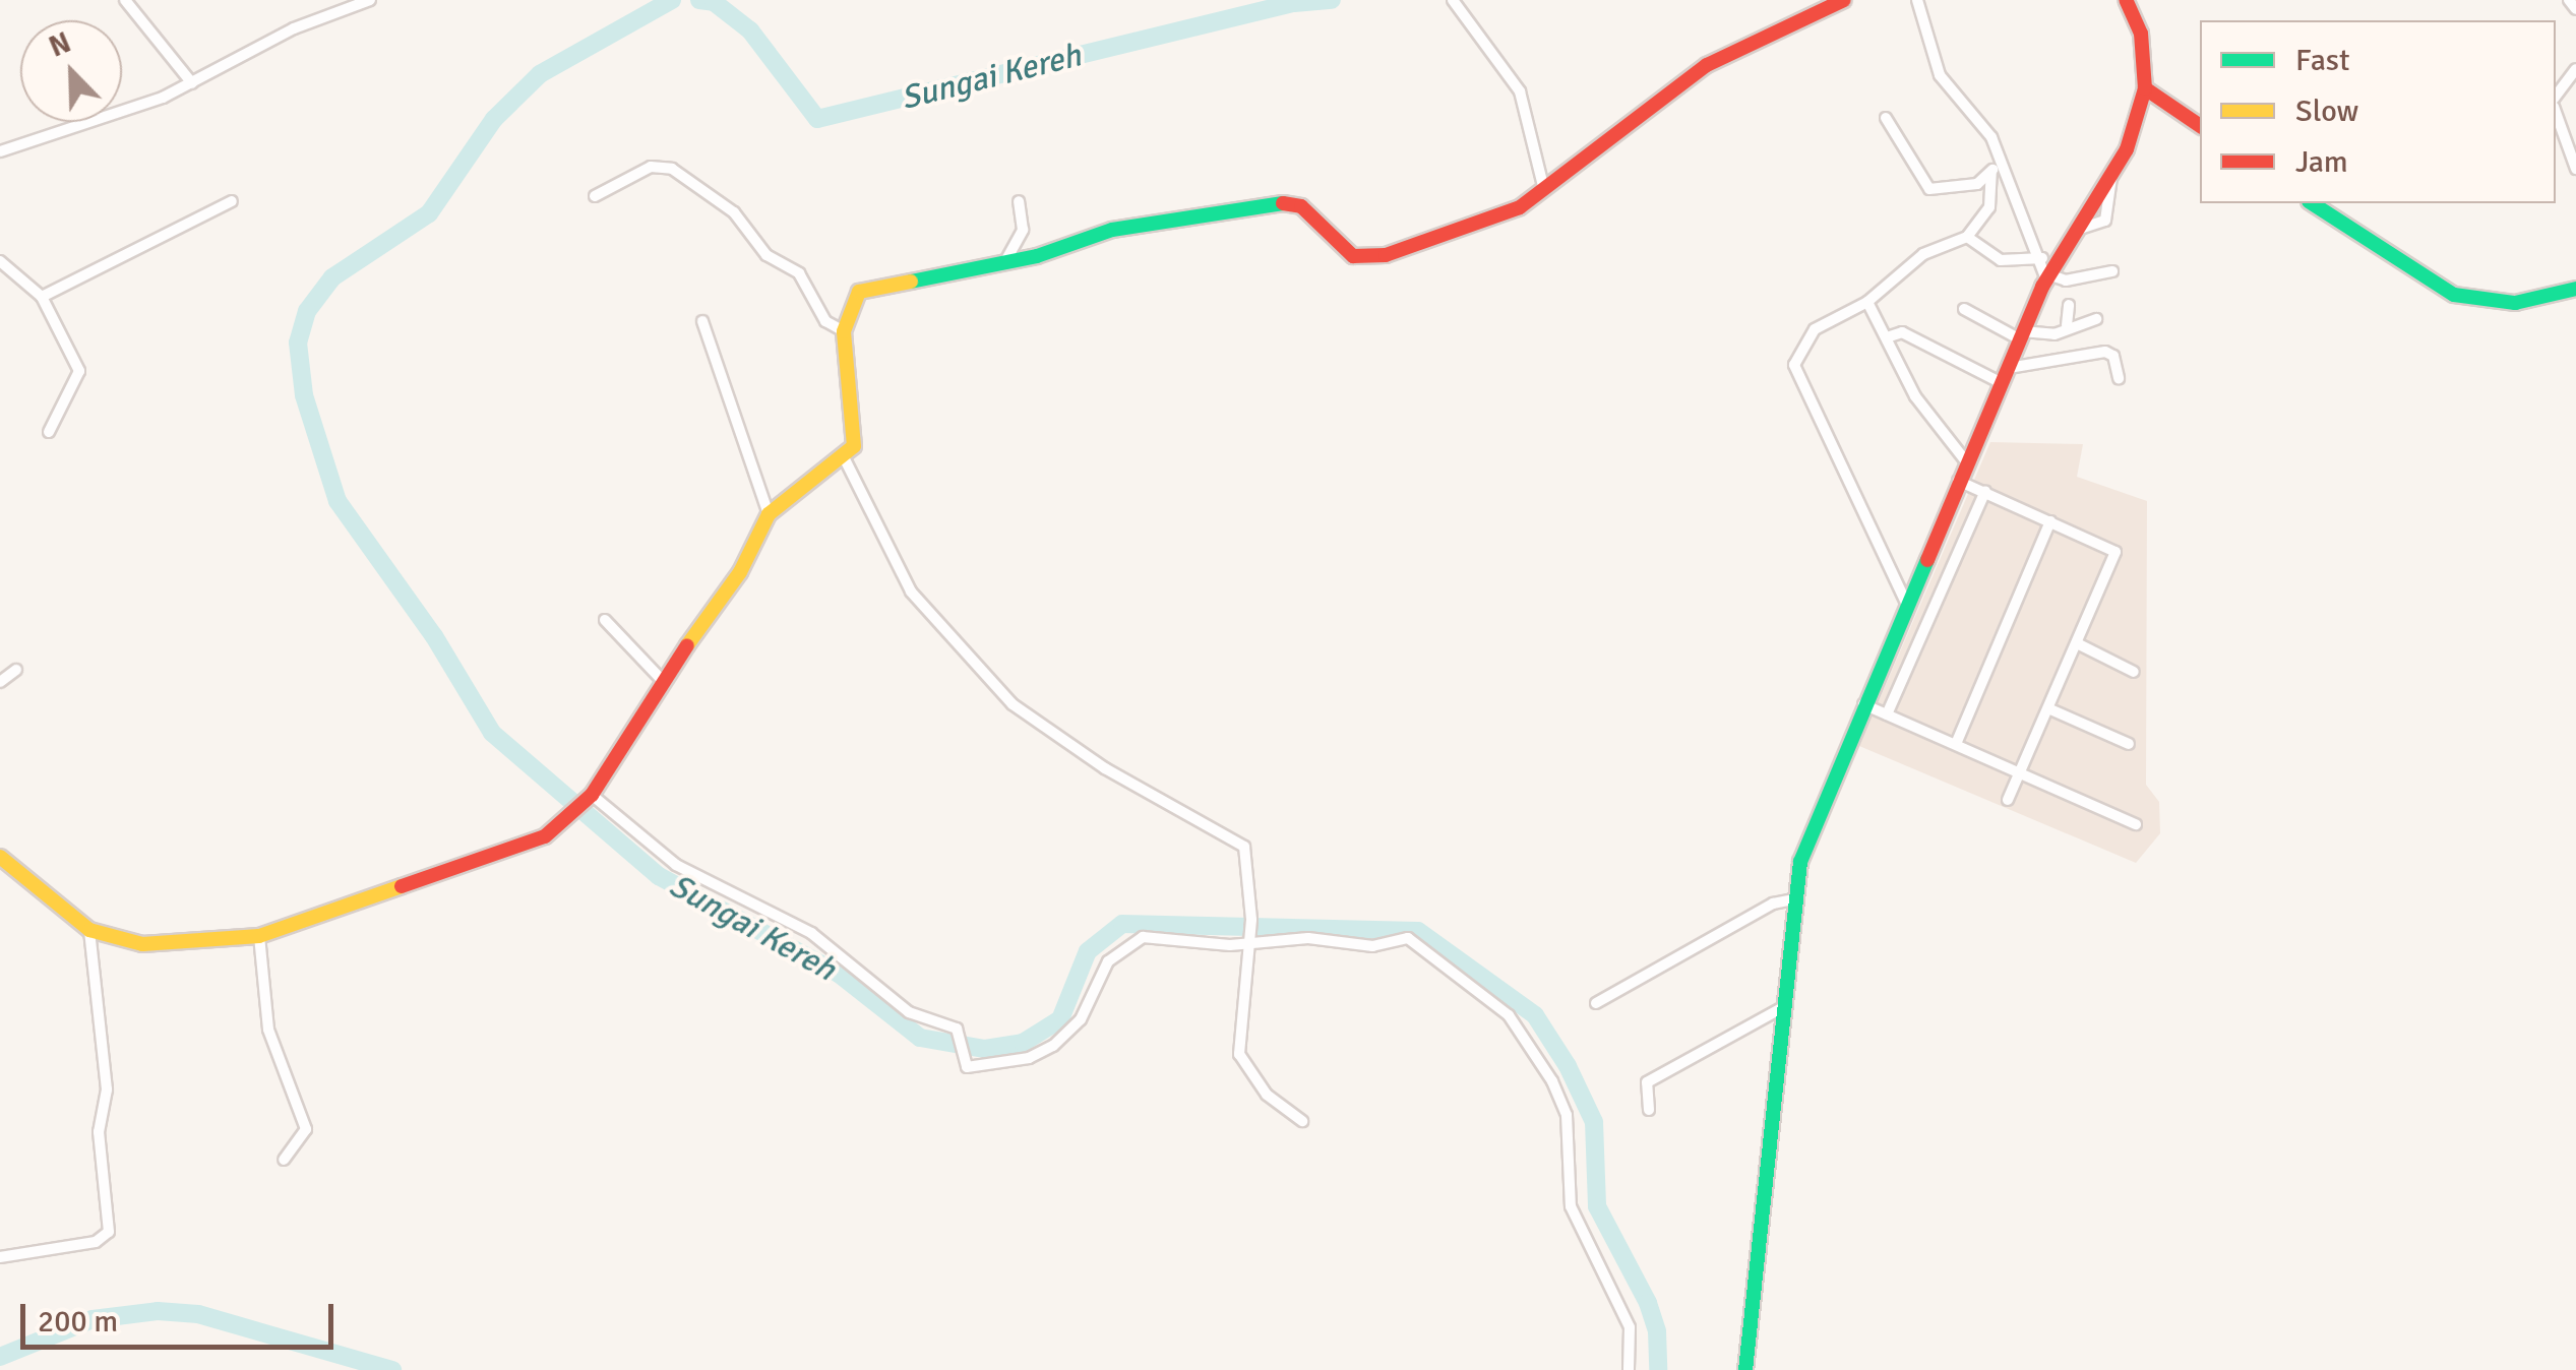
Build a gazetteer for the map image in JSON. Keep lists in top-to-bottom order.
{
  "water": ["Sungai Kereh"],
  "legend": ["Fast", "Slow", "Jam"],
  "scale_bar": "200 m",
  "north": "top left"
}
